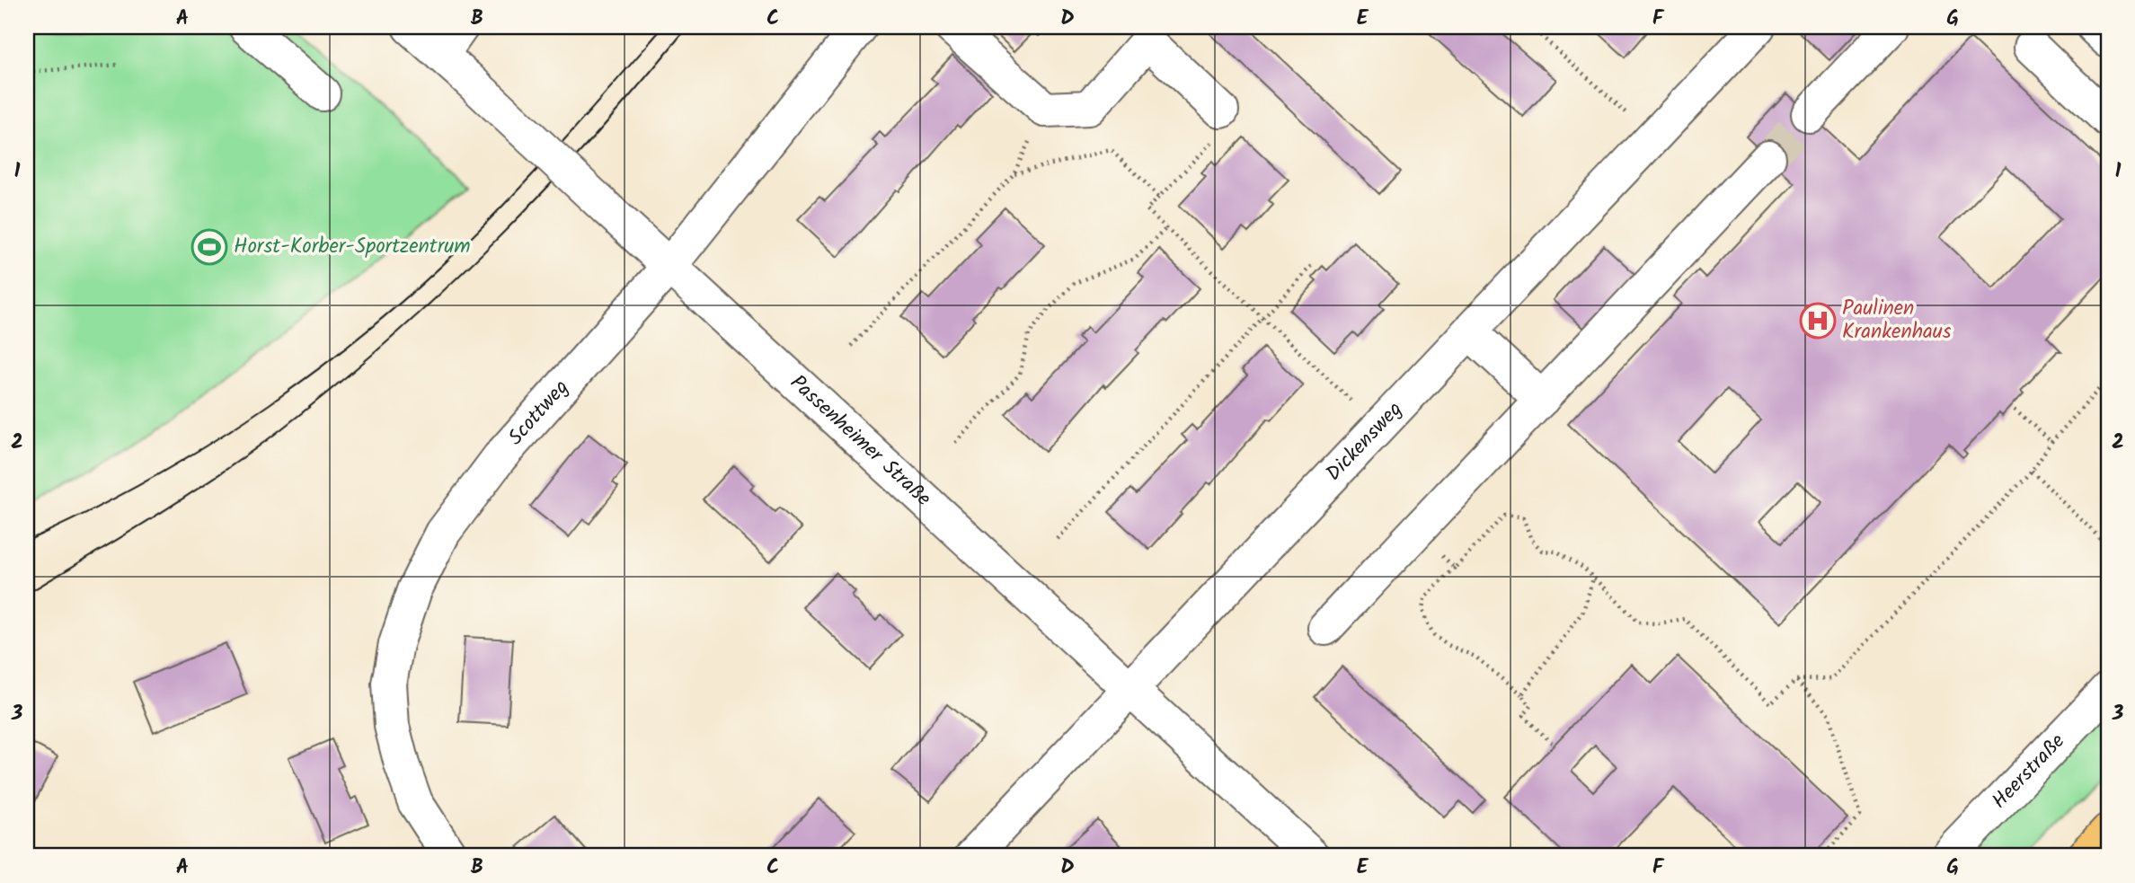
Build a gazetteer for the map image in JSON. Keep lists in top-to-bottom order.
{
  "streets": {
    "street": [
      "Scottweg",
      "Passenheimer Straße",
      "Dickensweg",
      "Heerstraße"
    ]
  },
  "crossings": [
    ["Scottweg", "Passenheimer Straße"],
    ["Passenheimer Straße", "Dickensweg"]
  ],
  "places": {
    "sports": ["Horst-Korber-Sportzentrum"],
    "hospital": ["Paulinen Krankenhaus"]
  },
  "grid": {
    "columns": [
      "A",
      "B",
      "C",
      "D",
      "E",
      "F",
      "G"
    ],
    "rows": ["1", "2", "3"]
  }
}
